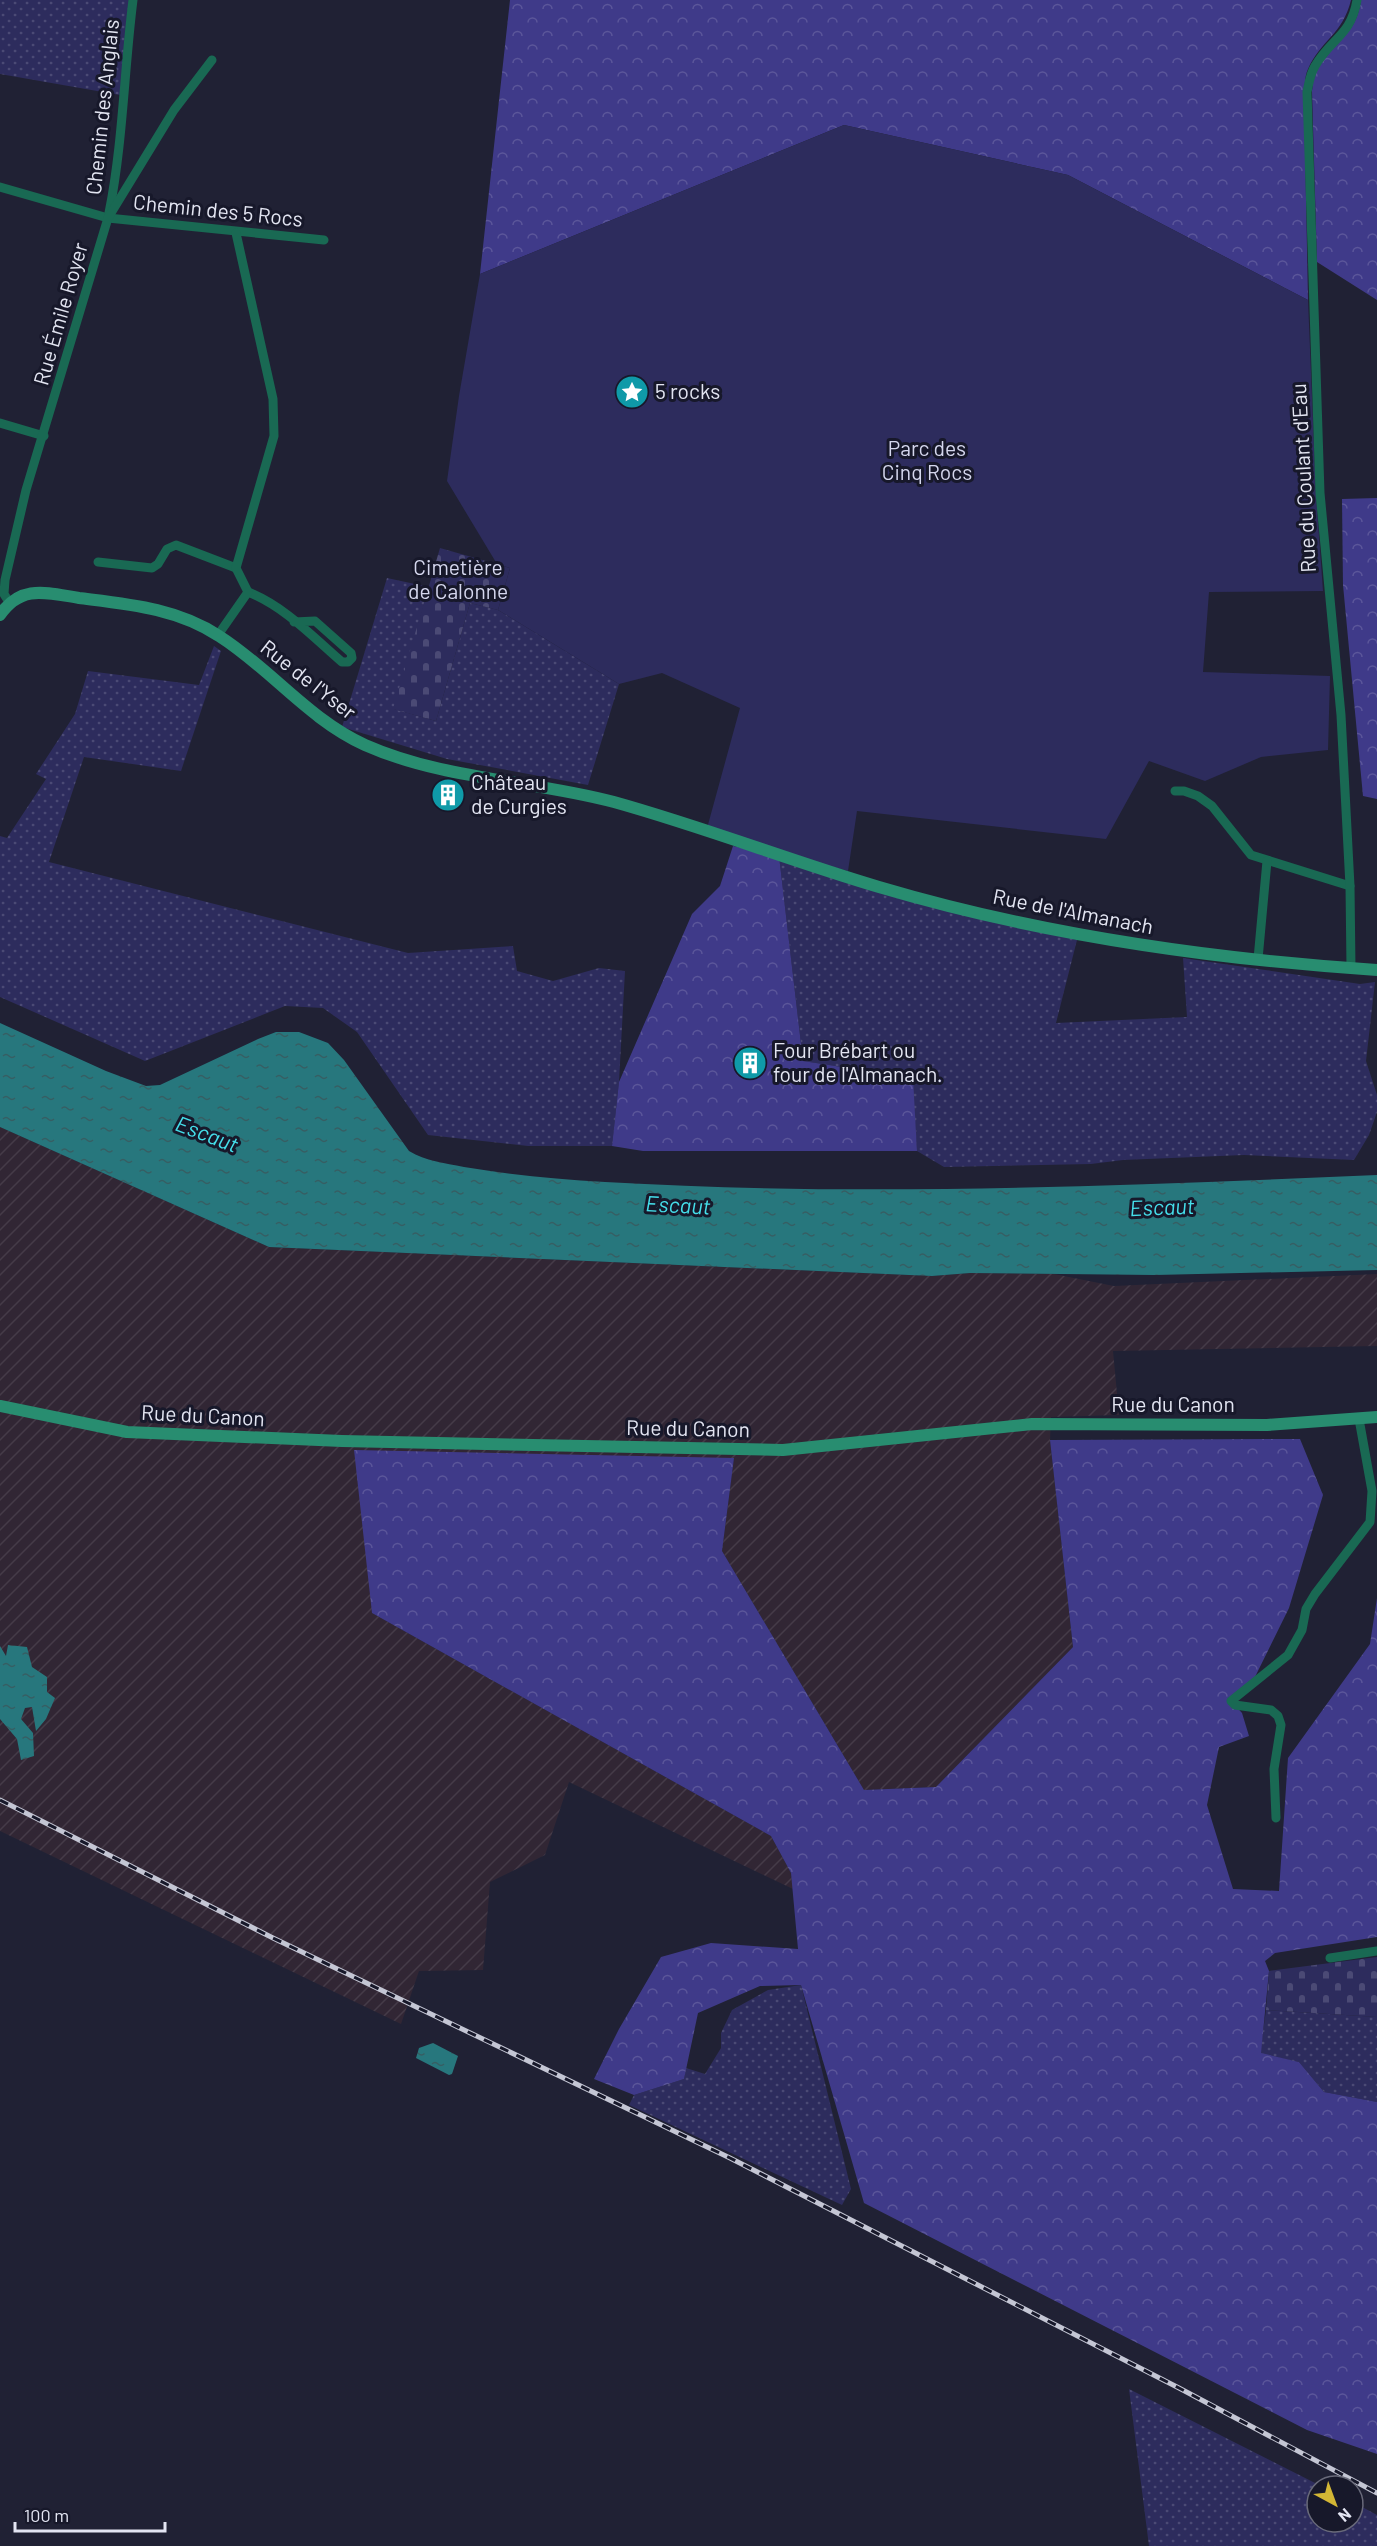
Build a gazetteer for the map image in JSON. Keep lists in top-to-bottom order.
{
  "streets": {
    "main road": ["Rue de l'Yser", "Rue de l'Almanach", "Rue du Canon"],
    "street": [
      "Chemin des Anglais",
      "Chemin des 5 Rocs",
      "Rue Émile Royer",
      "Rue du Coulant d'Eau"
    ]
  },
  "crossings": [
    ["Chemin des Anglais", "Chemin des 5 Rocs"],
    ["Chemin des Anglais", "Rue Émile Royer"],
    ["Chemin des 5 Rocs", "Rue Émile Royer"],
    ["Rue Émile Royer", "Rue de l'Yser"],
    ["Rue du Coulant d'Eau", "Rue de l'Almanach"],
    ["Rue de l'Yser", "Rue de l'Almanach"]
  ],
  "water": ["Escaut"],
  "parks": ["Parc des Cinq Rocs", "Cimetière de Calonne"],
  "places": {
    "place": ["5 rocks"],
    "building": ["Château de Curgies", "Four Brébart ou four de l'Almanach."]
  },
  "scale_bar": "100 m",
  "north": "bottom right"
}
